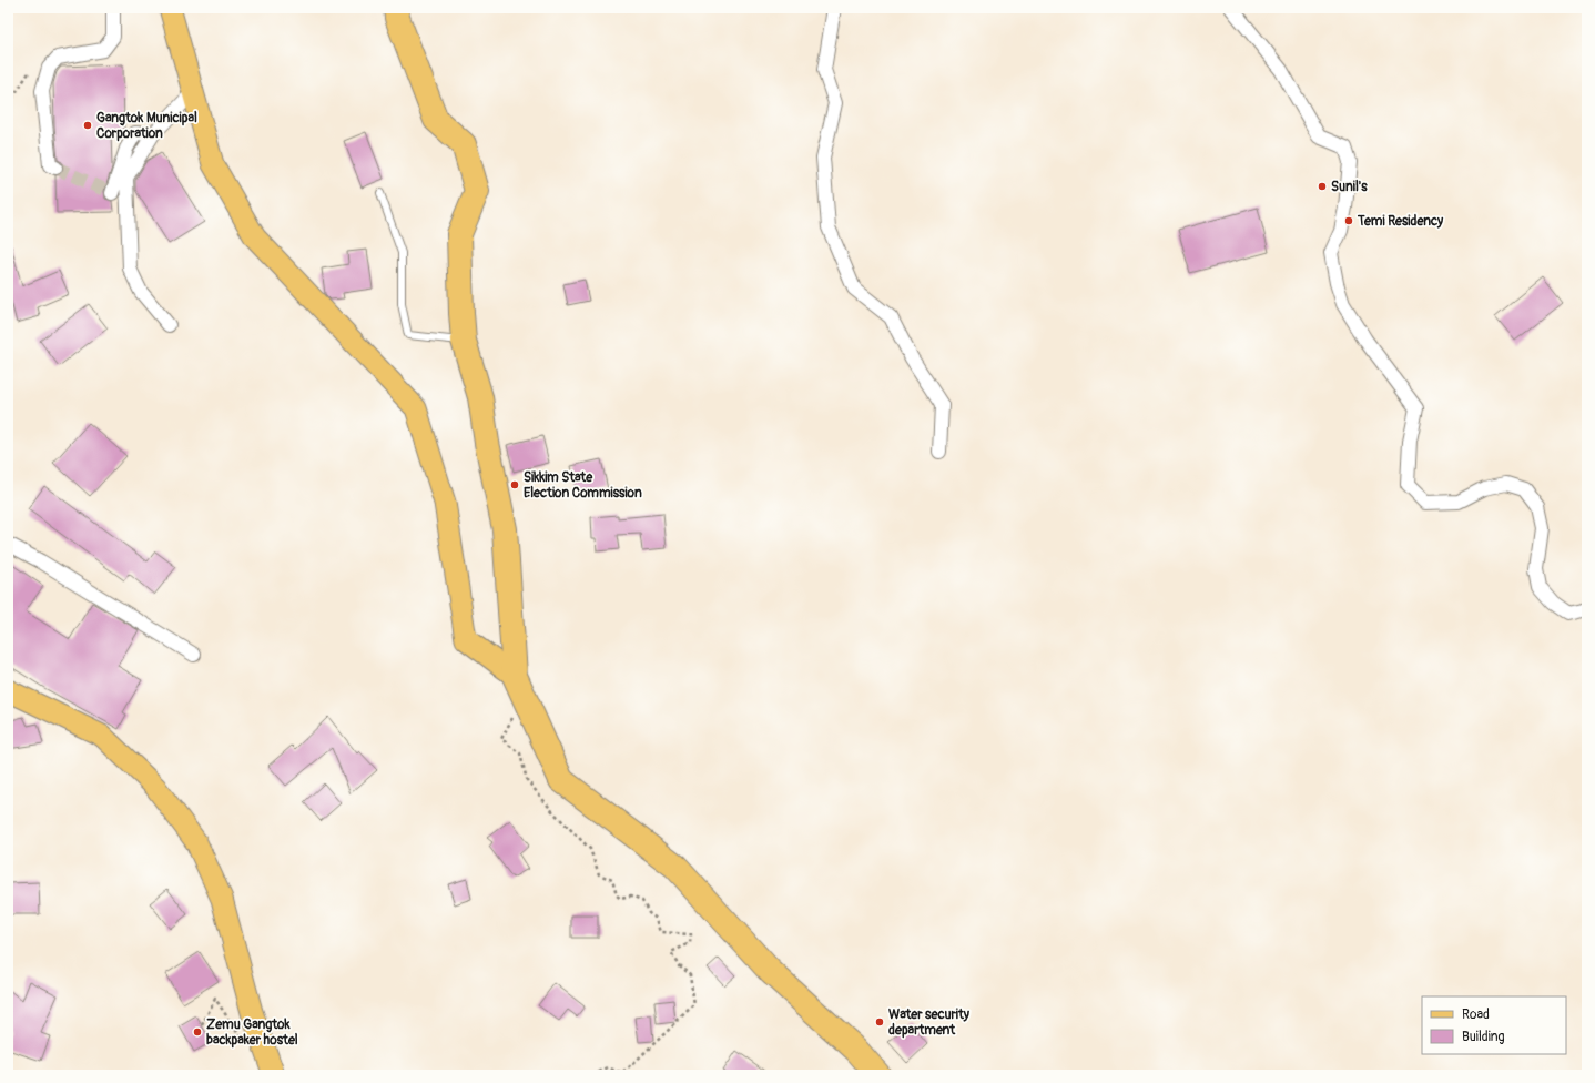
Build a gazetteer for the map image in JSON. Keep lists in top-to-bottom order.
{
  "places": [
    "Gangtok Municipal Corporation",
    "Sunil's",
    "Temi Residency",
    "Sikkim State Election Commission",
    "Water security department",
    "Zemu Gangtok backpaker hostel"
  ],
  "legend": ["Road", "Building"]
}
